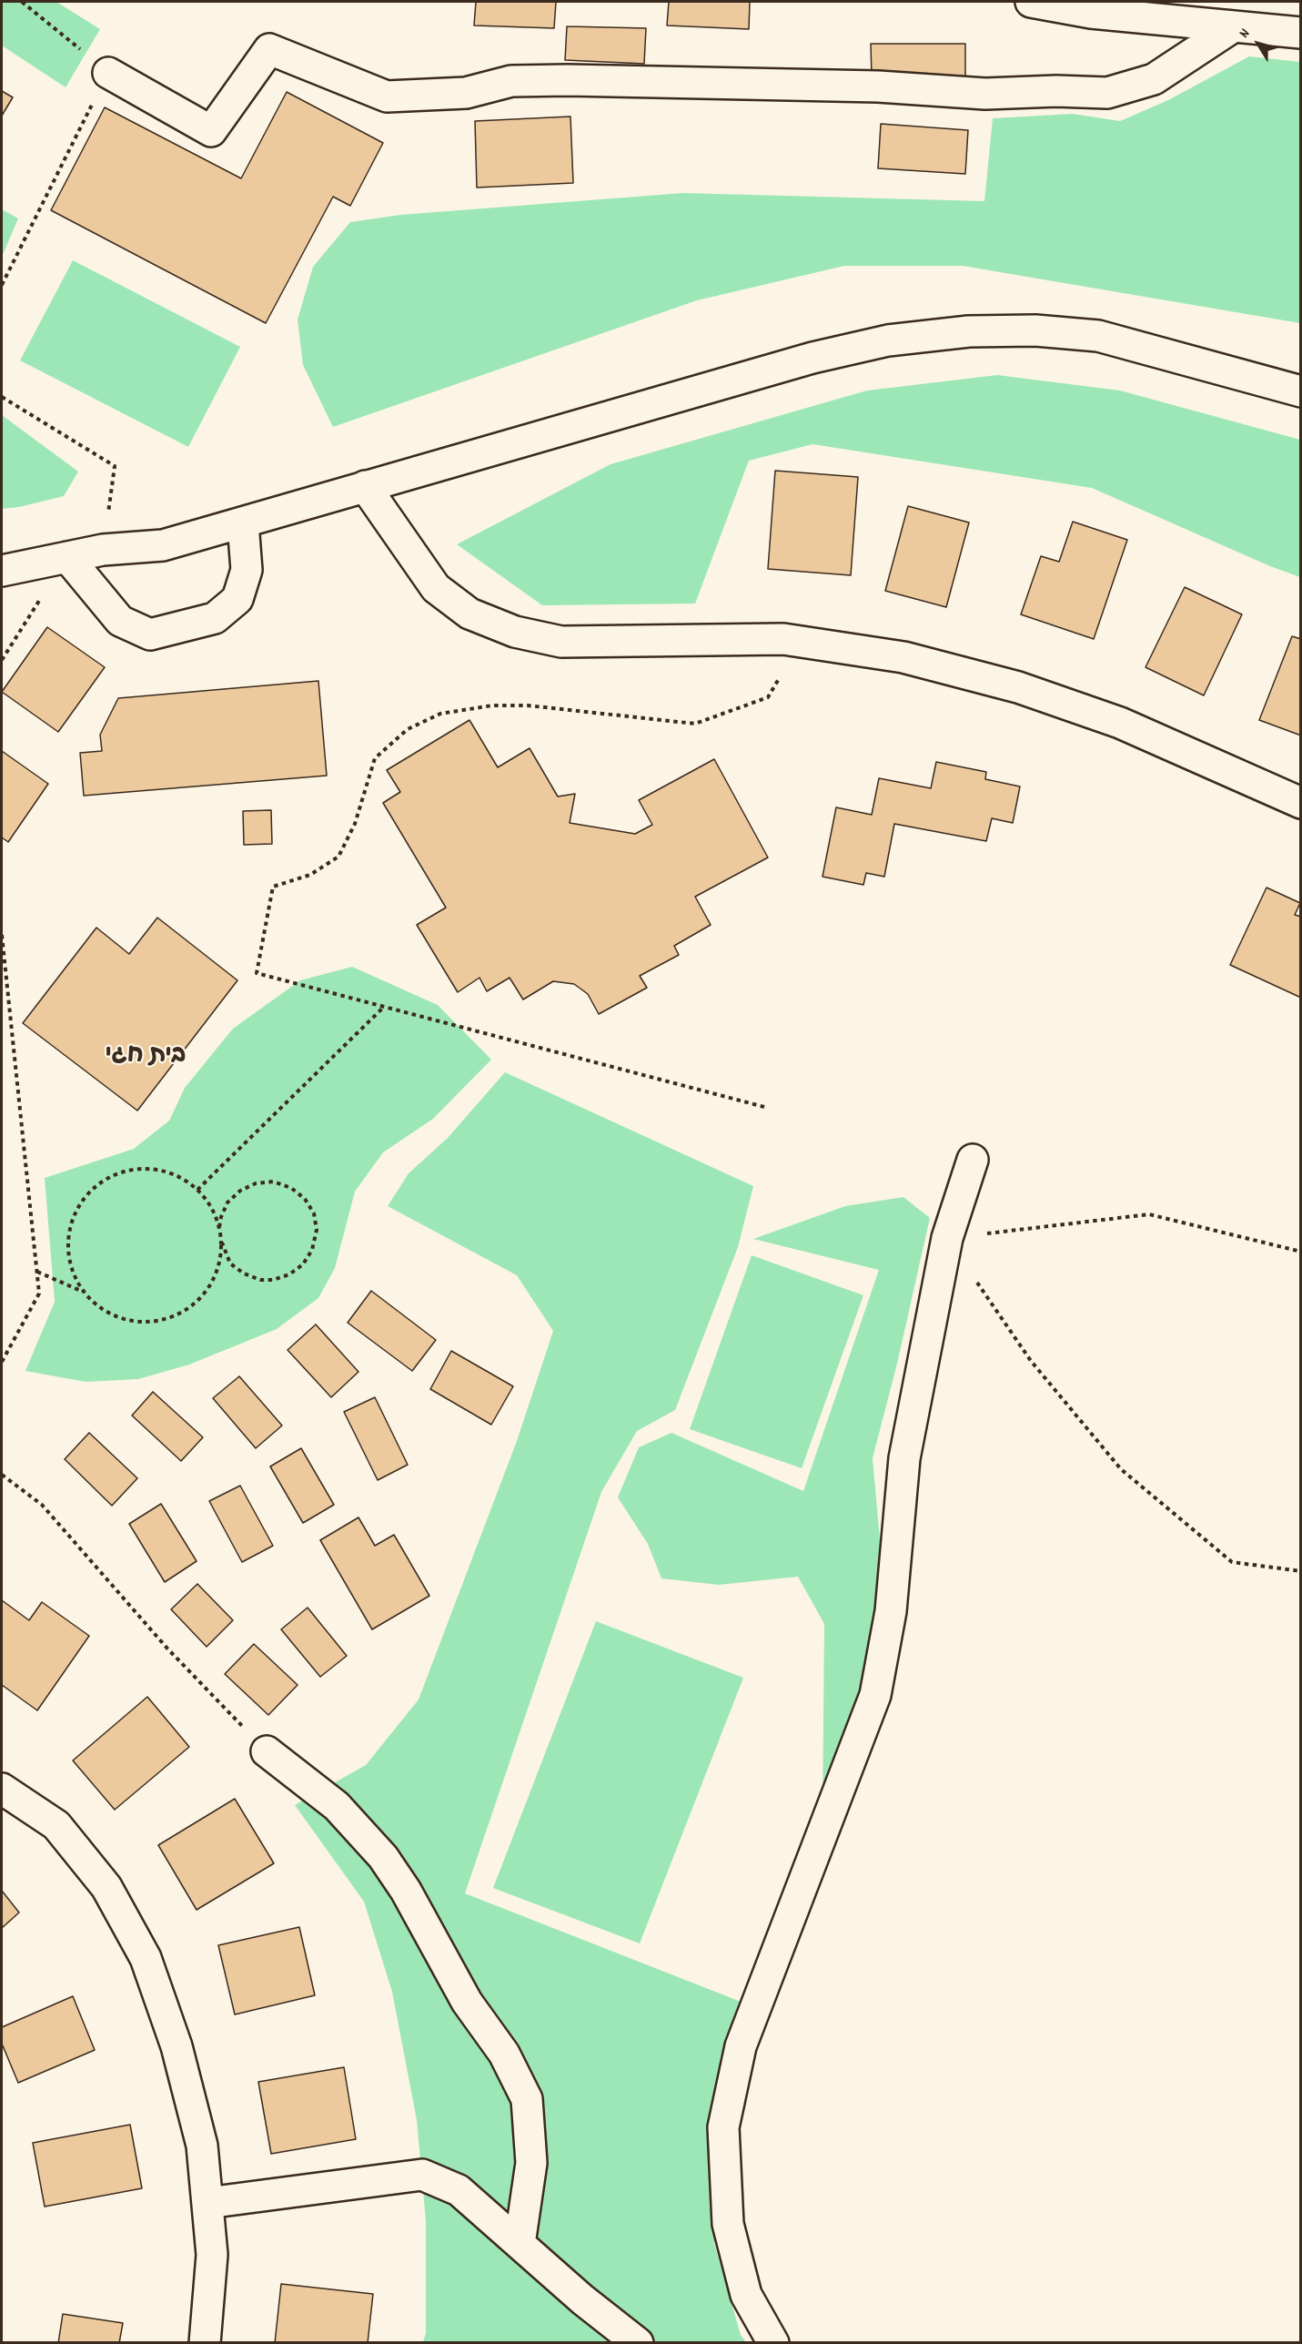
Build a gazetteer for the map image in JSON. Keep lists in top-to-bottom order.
{
  "districts": ["בית חגי"],
  "north": "top left"
}
